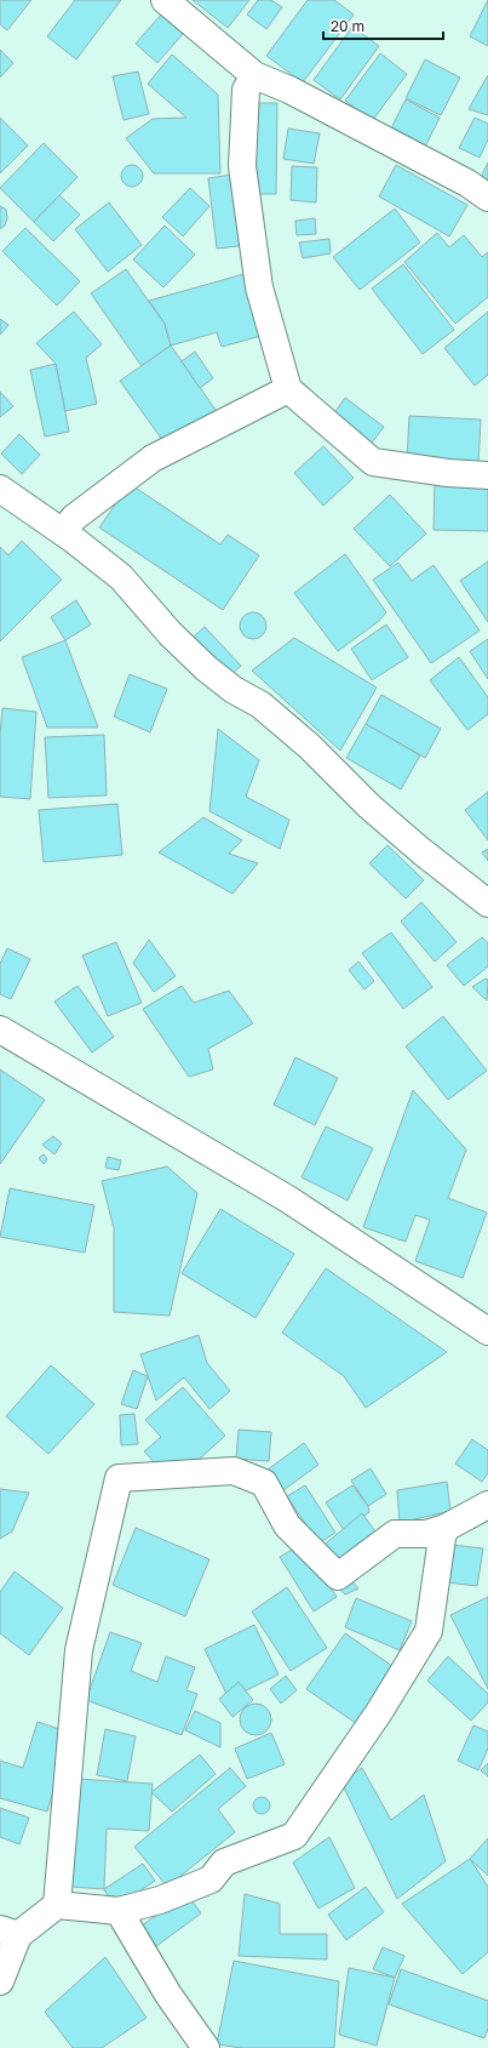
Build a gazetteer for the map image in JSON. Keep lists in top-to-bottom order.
{
  "scale_bar": "20 m"
}
